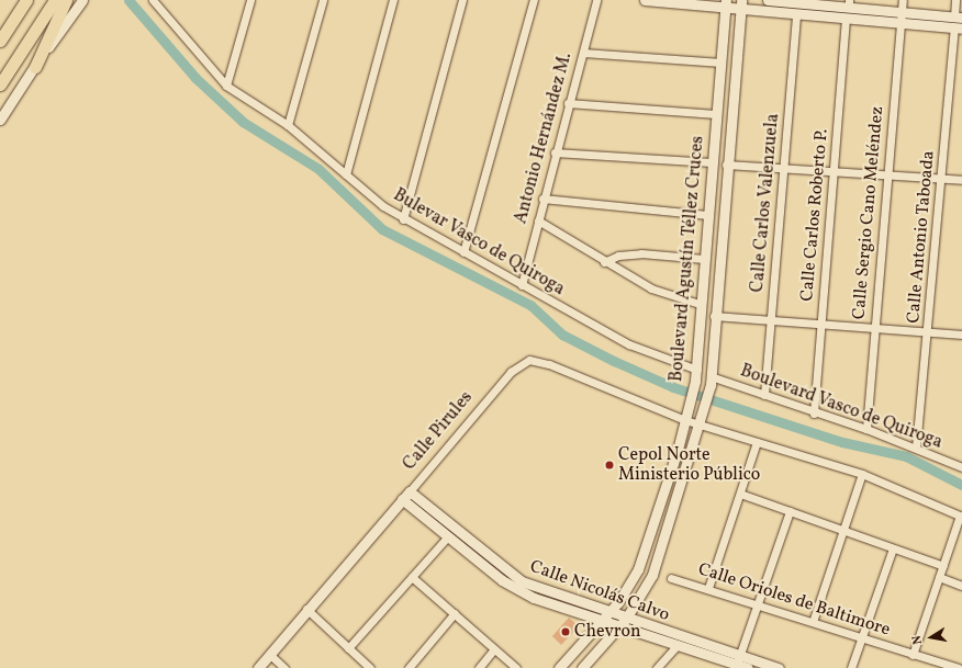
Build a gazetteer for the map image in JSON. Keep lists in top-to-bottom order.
{
  "streets": {
    "street": [
      "Antonio Hernández M.",
      "Calle Carlos Valenzuela",
      "Calle Sergio Cano Meléndez",
      "Calle Carlos Roberto P.",
      "Calle Antonio Taboada",
      "Bulevar Vasco de Quiroga",
      "Boulevard Agustín Téllez Cruces",
      "Boulevard Vasco de Quiroga",
      "Calle Pirules",
      "Calle Nicolás Calvo",
      "Calle Orioles de Baltimore"
    ]
  },
  "crossings": [
    ["Antonio Hernández M.", "Bulevar Vasco de Quiroga"],
    ["Calle Carlos Valenzuela", "Boulevard Vasco de Quiroga"],
    ["Calle Sergio Cano Meléndez", "Boulevard Vasco de Quiroga"],
    ["Calle Carlos Roberto P.", "Boulevard Vasco de Quiroga"],
    ["Calle Antonio Taboada", "Boulevard Vasco de Quiroga"],
    ["Bulevar Vasco de Quiroga", "Boulevard Agustín Téllez Cruces"],
    ["Boulevard Agustín Téllez Cruces", "Boulevard Vasco de Quiroga"],
    ["Boulevard Agustín Téllez Cruces", "Calle Pirules"],
    ["Boulevard Agustín Téllez Cruces", "Calle Nicolás Calvo"],
    ["Calle Pirules", "Calle Nicolás Calvo"]
  ],
  "places": ["Cepol Norte Ministerio Público", "Chevron"],
  "north": "left"
}
